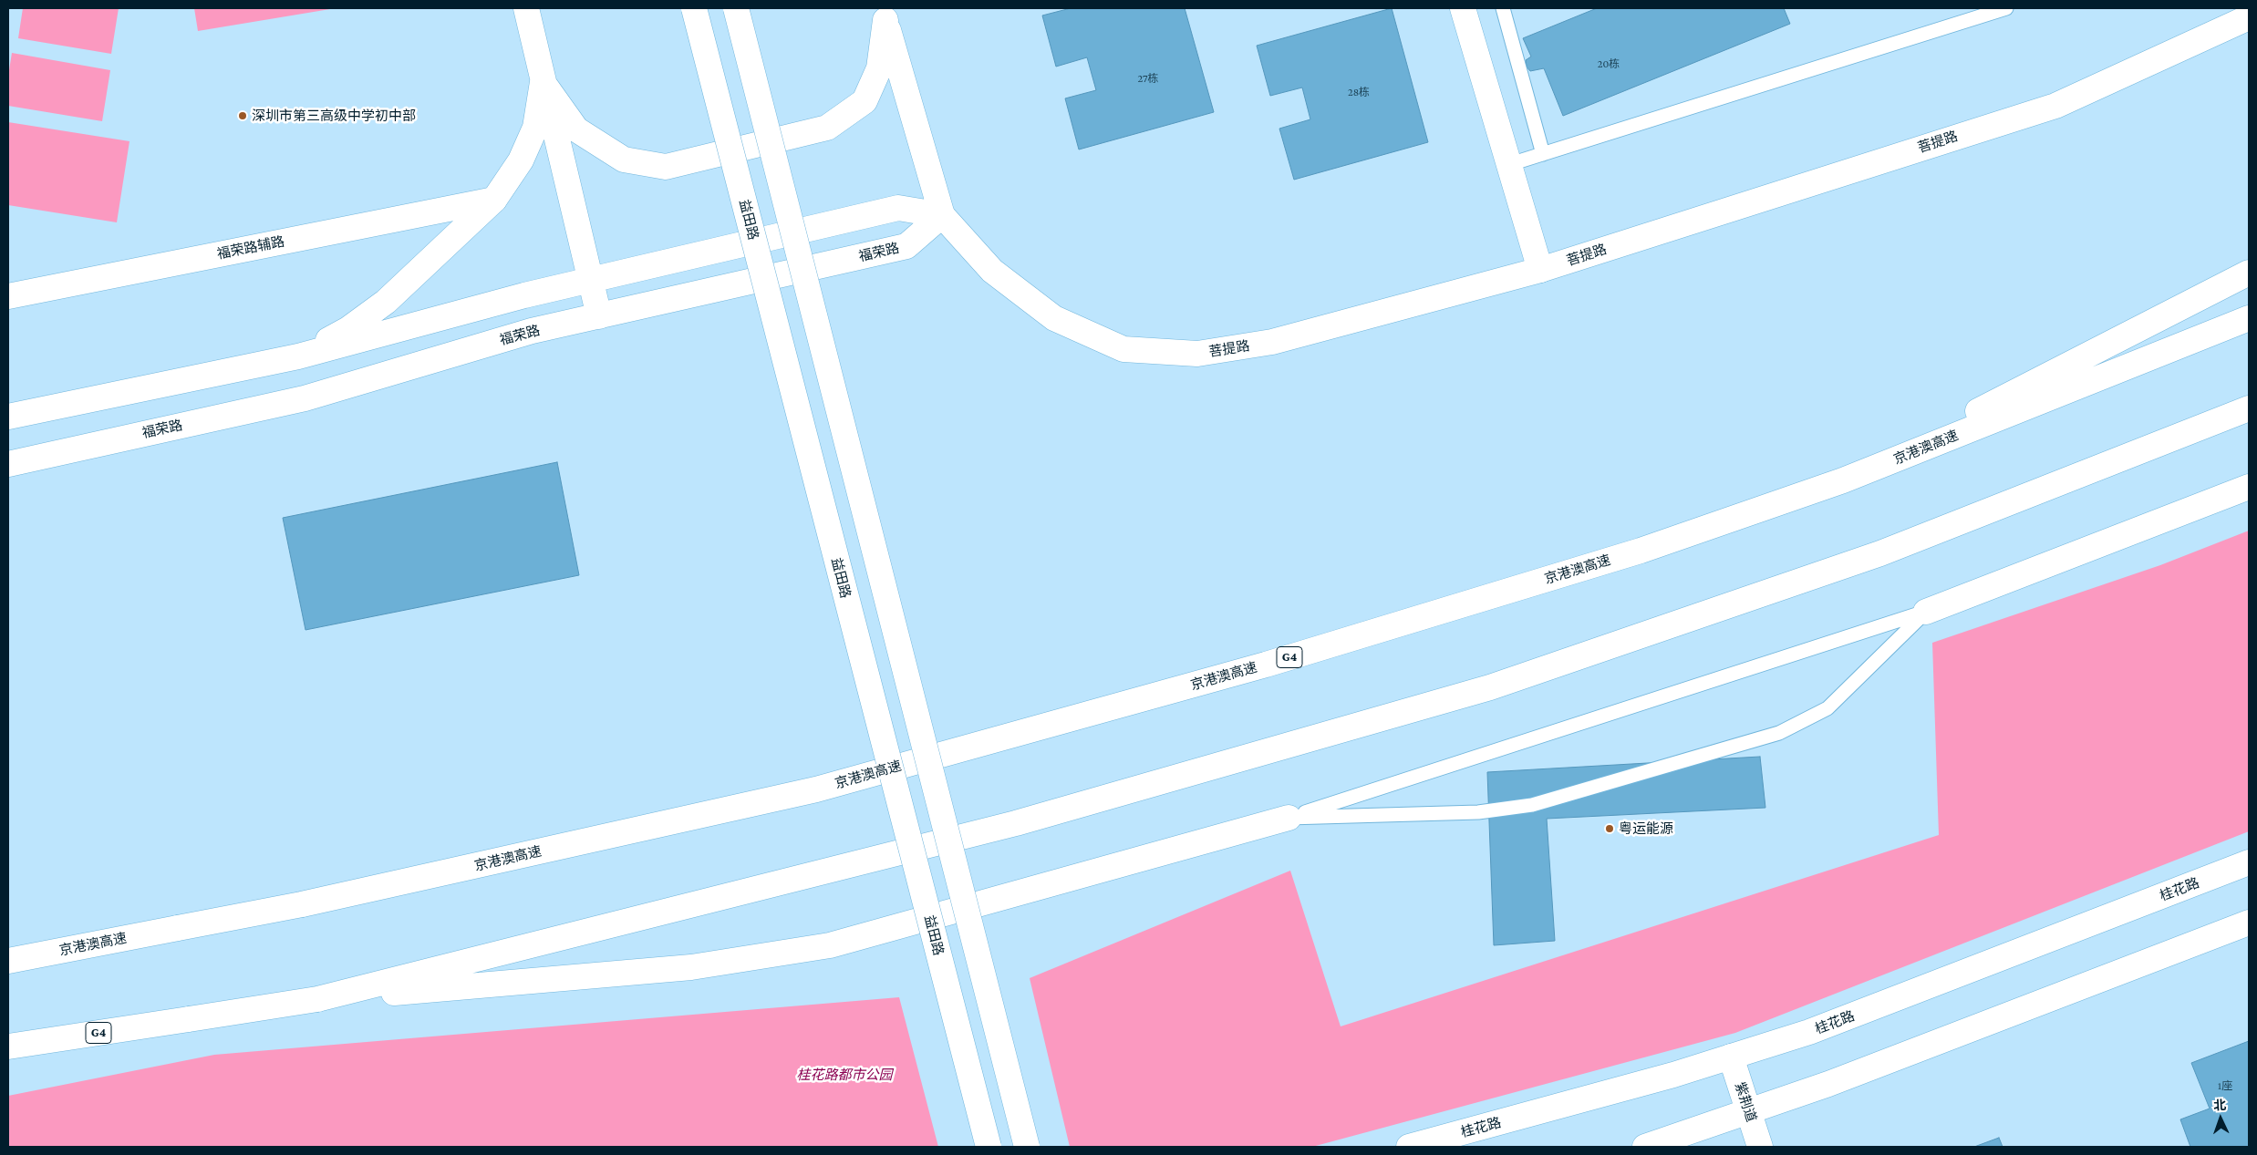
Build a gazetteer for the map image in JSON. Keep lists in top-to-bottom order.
{
  "streets": {
    "main road": [
      "菩提路",
      "益田路",
      "福荣路辅路",
      "福荣路",
      "京港澳高速",
      "G4",
      "桂花路",
      "紫荆道"
    ]
  },
  "crossings": [
    ["菩提路", "福荣路"],
    ["桂花路", "紫荆道"]
  ],
  "parks": ["桂花路都市公园"],
  "places": ["深圳市第三高级中学初中部", "粤运能源"],
  "house_numbers": [
    "20栋",
    "27栋",
    "28栋",
    "1座"
  ],
  "north": "top"
}
